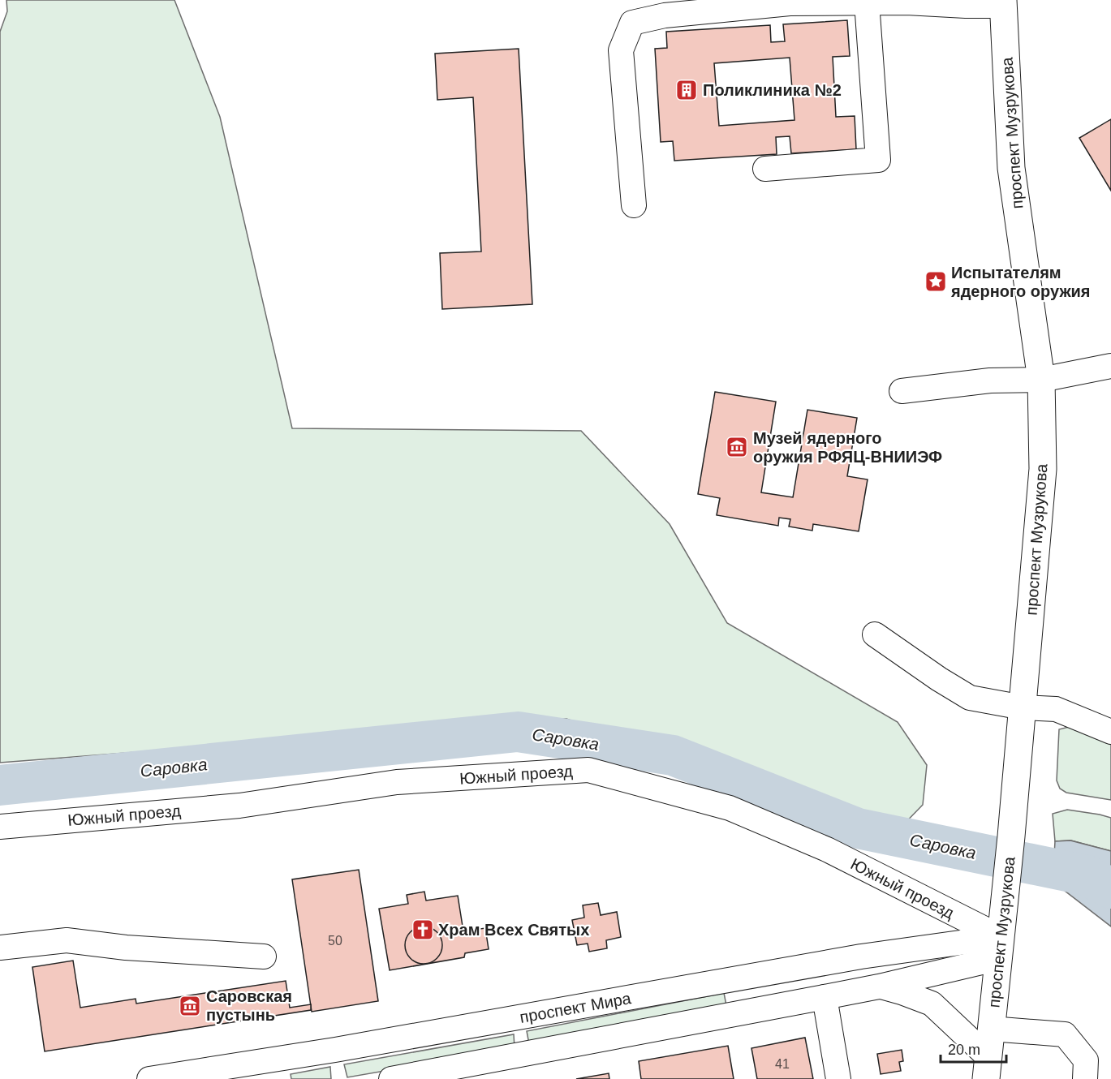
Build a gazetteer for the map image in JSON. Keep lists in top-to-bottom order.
{
  "streets": {
    "main road": ["проспект Музрукова"],
    "street": ["Южный проезд", "проспект Мира"]
  },
  "crossings": [
    ["проспект Музрукова", "Южный проезд"],
    ["проспект Музрукова", "проспект Мира"],
    ["Южный проезд", "проспект Мира"]
  ],
  "water": ["Саровка"],
  "places": {
    "building": ["Поликлиника №2"],
    "place": ["Испытателям ядерного оружия"],
    "museum": ["Музей ядерного оружия РФЯЦ-ВНИИЭФ", "Саровская пустынь"],
    "church": ["Храм Всех Святых"]
  },
  "house_numbers": ["50", "41"],
  "scale_bar": "20 m"
}
